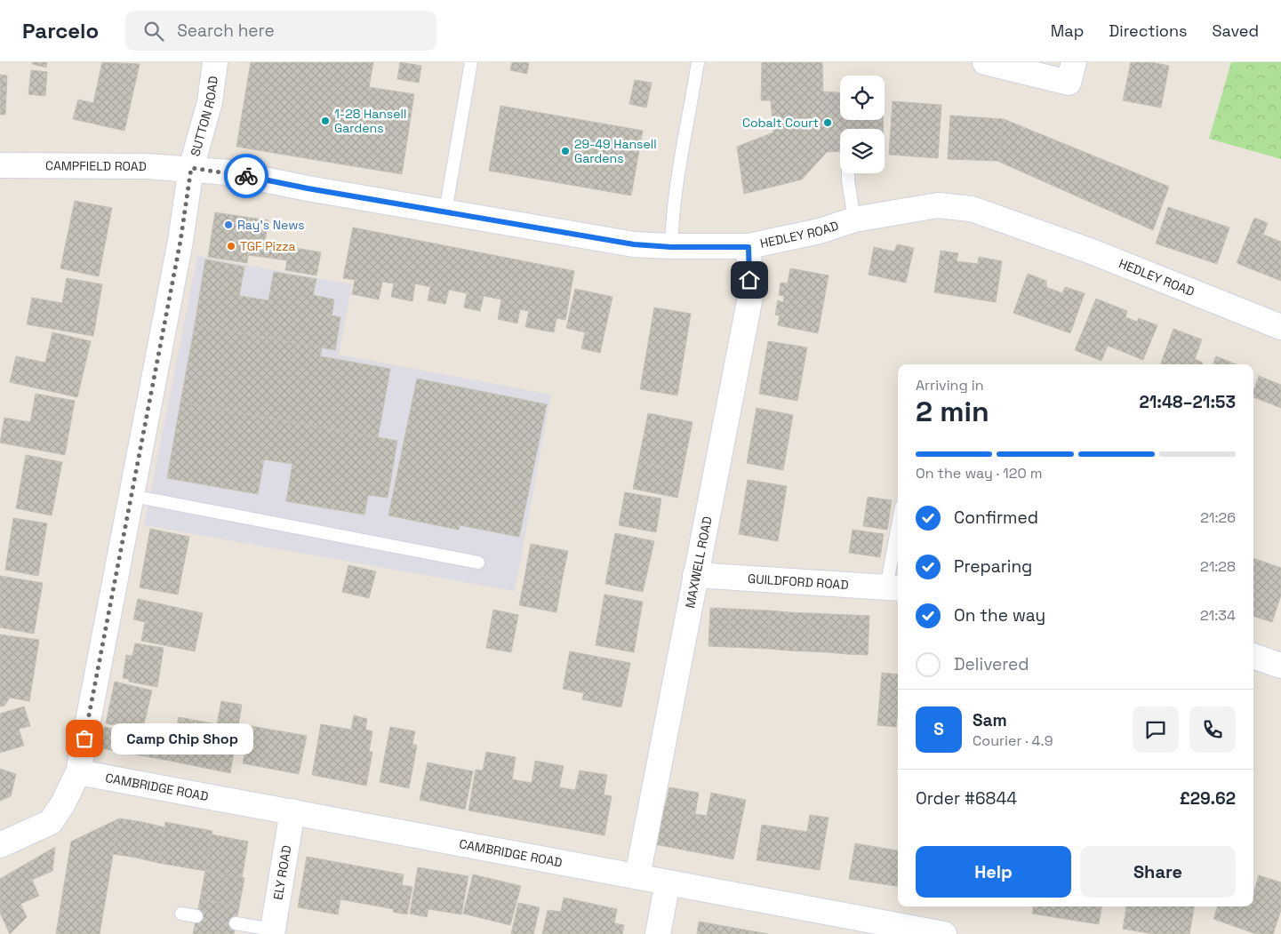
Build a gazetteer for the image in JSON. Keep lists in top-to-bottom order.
{
  "streets": {
    "street": [
      "SUTTON ROAD",
      "CAMPFIELD ROAD",
      "HEDLEY ROAD",
      "MAXWELL ROAD",
      "GUILDFORD ROAD",
      "CAMBRIDGE ROAD",
      "ELY ROAD"
    ]
  },
  "crossings": [
    ["SUTTON ROAD", "CAMPFIELD ROAD"],
    ["SUTTON ROAD", "HEDLEY ROAD"],
    ["SUTTON ROAD", "CAMBRIDGE ROAD"],
    ["CAMPFIELD ROAD", "HEDLEY ROAD"],
    ["HEDLEY ROAD", "MAXWELL ROAD"],
    ["MAXWELL ROAD", "GUILDFORD ROAD"],
    ["MAXWELL ROAD", "CAMBRIDGE ROAD"],
    ["CAMBRIDGE ROAD", "ELY ROAD"]
  ],
  "places": [
    "1-28 Hansell Gardens",
    "Cobalt Court",
    "29-49 Hansell Gardens",
    "Ray's News",
    "TGF Pizza",
    "Camp Chip Shop"
  ],
  "page": {
    "header": "Parcelo",
    "search": "Search here",
    "nav": ["Map", "Directions", "Saved"],
    "heading": ["2 min", "Arriving in", "21:48–21:53"],
    "panel": [
      "Sam",
      "Courier · 4.9",
      "Order #6844",
      "£29.62"
    ],
    "bar": "On the way · 120 m",
    "list": [
      ["Confirmed", "21:26"],
      ["Preparing", "21:28"],
      ["On the way", "21:34"],
      "Delivered"
    ],
    "round": "S",
    "bubble": "Camp Chip Shop",
    "buttons": ["Help", "Share"]
  }
}
